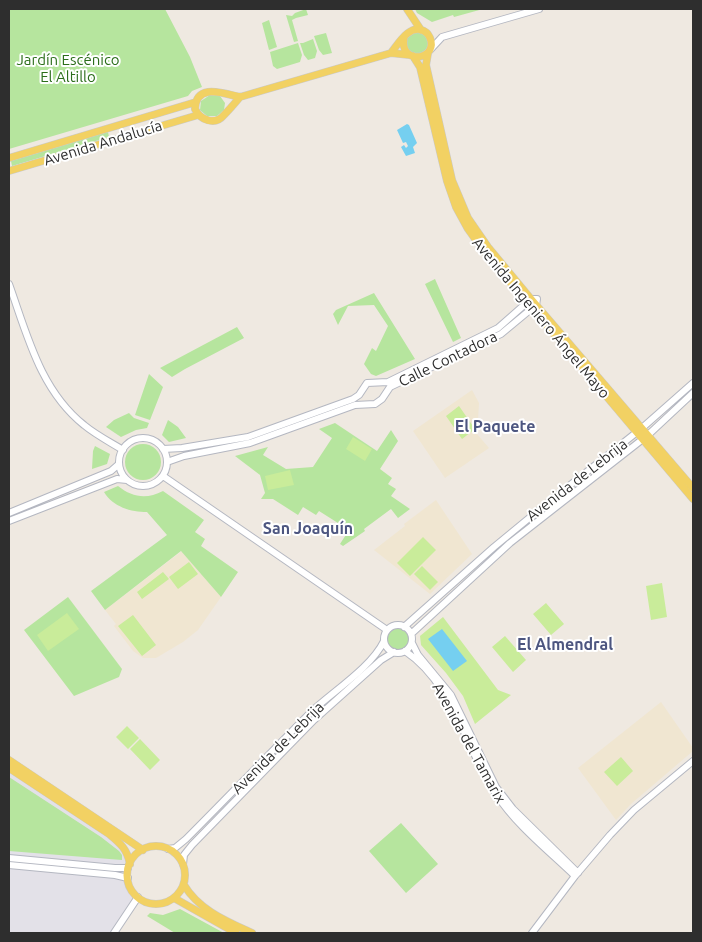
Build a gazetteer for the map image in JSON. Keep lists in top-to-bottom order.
{
  "streets": {
    "main road": ["Avenida Andalucía", "Avenida Ingeniero Ángel Mayo"],
    "street": ["Calle Contadora", "Avenida de Lebrija", "Avenida del Tamarix"]
  },
  "crossings": [
    ["Avenida Ingeniero Ángel Mayo", "Calle Contadora"],
    ["Avenida Ingeniero Ángel Mayo", "Avenida de Lebrija"],
    ["Avenida de Lebrija", "Avenida del Tamarix"]
  ],
  "districts": ["El Paquete", "San Joaquín", "El Almendral"],
  "parks": ["Jardín Escénico El Altillo"]
}
